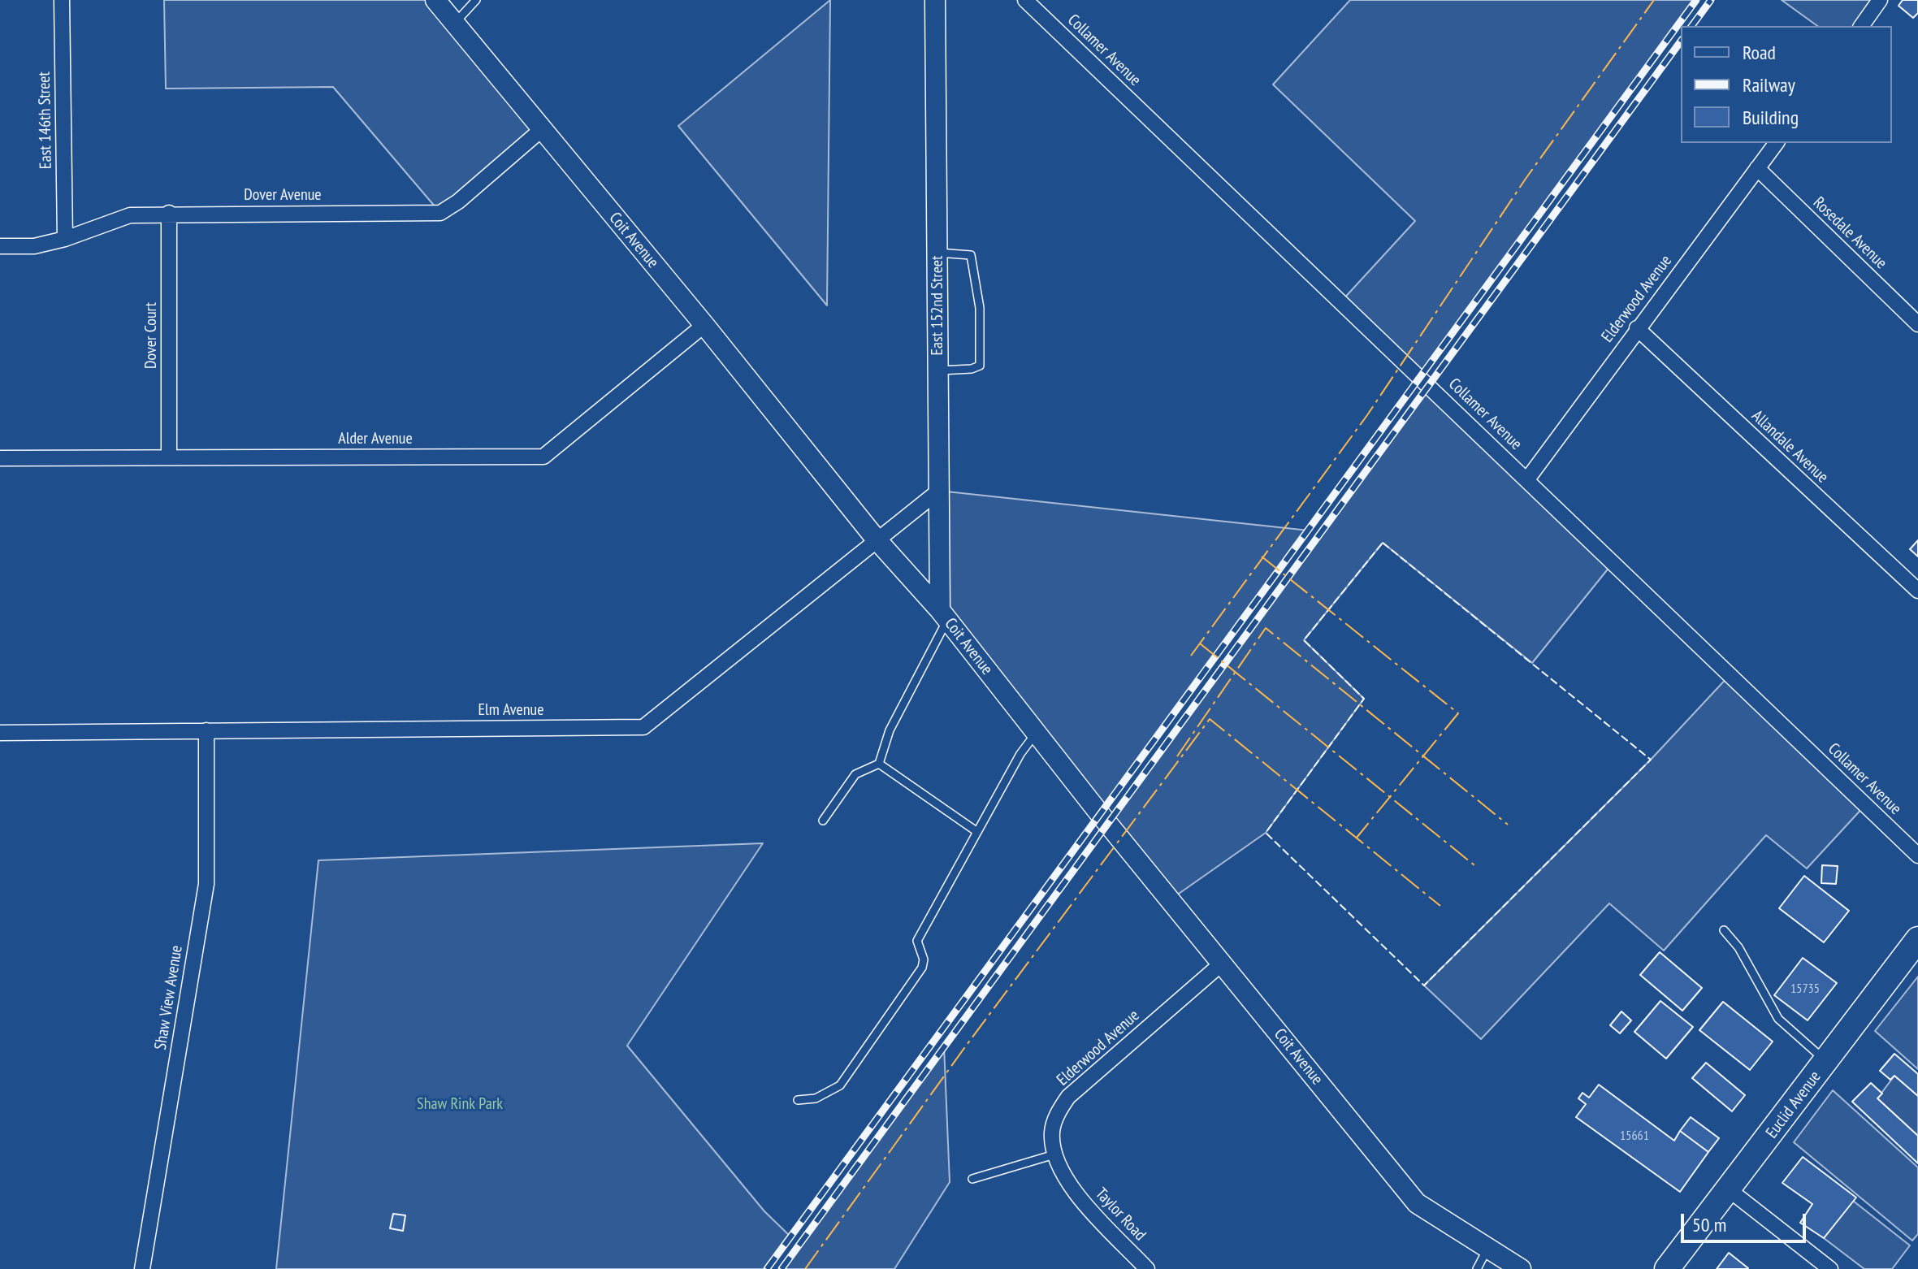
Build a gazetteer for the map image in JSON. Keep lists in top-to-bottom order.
{
  "streets": {
    "main road": ["Euclid Avenue"],
    "street": [
      "Collamer Avenue",
      "East 146th Street",
      "Dover Avenue",
      "Rosedale Avenue",
      "Coit Avenue",
      "Elderwood Avenue",
      "East 152nd Street",
      "Dover Court",
      "Alder Avenue",
      "Allandale Avenue",
      "Elm Avenue",
      "Shaw View Avenue",
      "Taylor Road"
    ]
  },
  "crossings": [
    ["Collamer Avenue", "Elderwood Avenue"],
    ["East 146th Street", "Dover Avenue"],
    ["Dover Avenue", "Coit Avenue"],
    ["Dover Avenue", "Dover Court"],
    ["Rosedale Avenue", "Elderwood Avenue"],
    ["Coit Avenue", "Elderwood Avenue"],
    ["Coit Avenue", "East 152nd Street"],
    ["Coit Avenue", "Alder Avenue"],
    ["Coit Avenue", "Elm Avenue"],
    ["Elderwood Avenue", "Allandale Avenue"],
    ["Elderwood Avenue", "Taylor Road"],
    ["East 152nd Street", "Elm Avenue"],
    ["Dover Court", "Alder Avenue"],
    ["Elm Avenue", "Shaw View Avenue"]
  ],
  "parks": ["Shaw Rink Park"],
  "house_numbers": ["15735", "15661"],
  "legend": ["Road", "Railway", "Building"],
  "scale_bar": "50 m"
}
